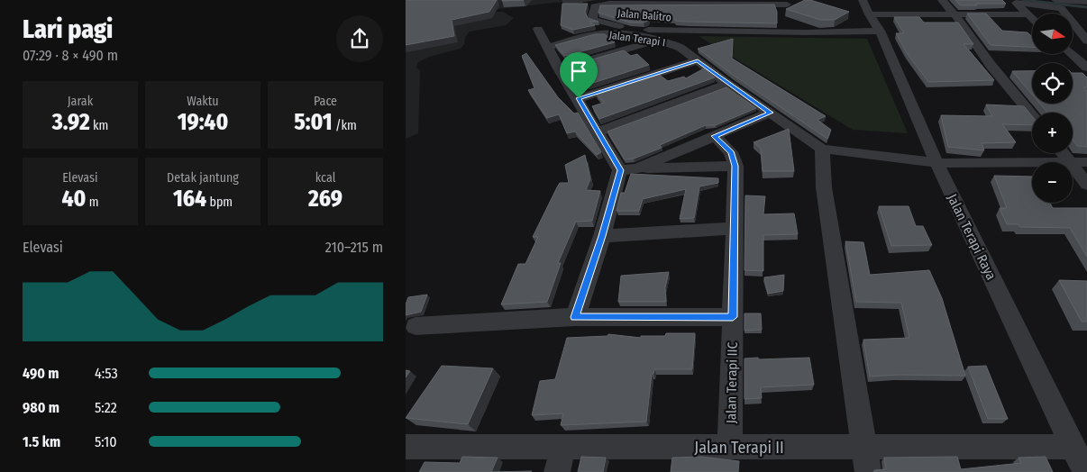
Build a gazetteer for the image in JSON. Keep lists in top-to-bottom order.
{
  "streets": {
    "street": [
      "Jalan Balitro",
      "Jalan Terapi I",
      "Jalan Terapi Raya",
      "Jalan Terapi IIC",
      "Jalan Terapi II"
    ]
  },
  "crossings": [
    ["Jalan Terapi I", "Jalan Terapi Raya"],
    ["Jalan Terapi Raya", "Jalan Terapi II"],
    ["Jalan Terapi IIC", "Jalan Terapi II"]
  ],
  "north": "right",
  "page": {
    "heading": ["Lari pagi", "07:29 · 8 × 490 m"],
    "map_buttons": ["+", "−"],
    "stats": [
      ["Jarak", "3.92 km"],
      ["Waktu", "19:40"],
      ["Pace", "5:01 /km"],
      ["Elevasi", "40 m"],
      ["Detak jantung", "164 bpm"],
      ["kcal", "269"]
    ],
    "chart": ["Elevasi", "210–215 m"],
    "list": [
      {
        "name": "490 m",
        "note": "4:53"
      },
      {
        "name": "980 m",
        "note": "5:22"
      },
      {
        "name": "1.5 km",
        "note": "5:10"
      }
    ]
  }
}
